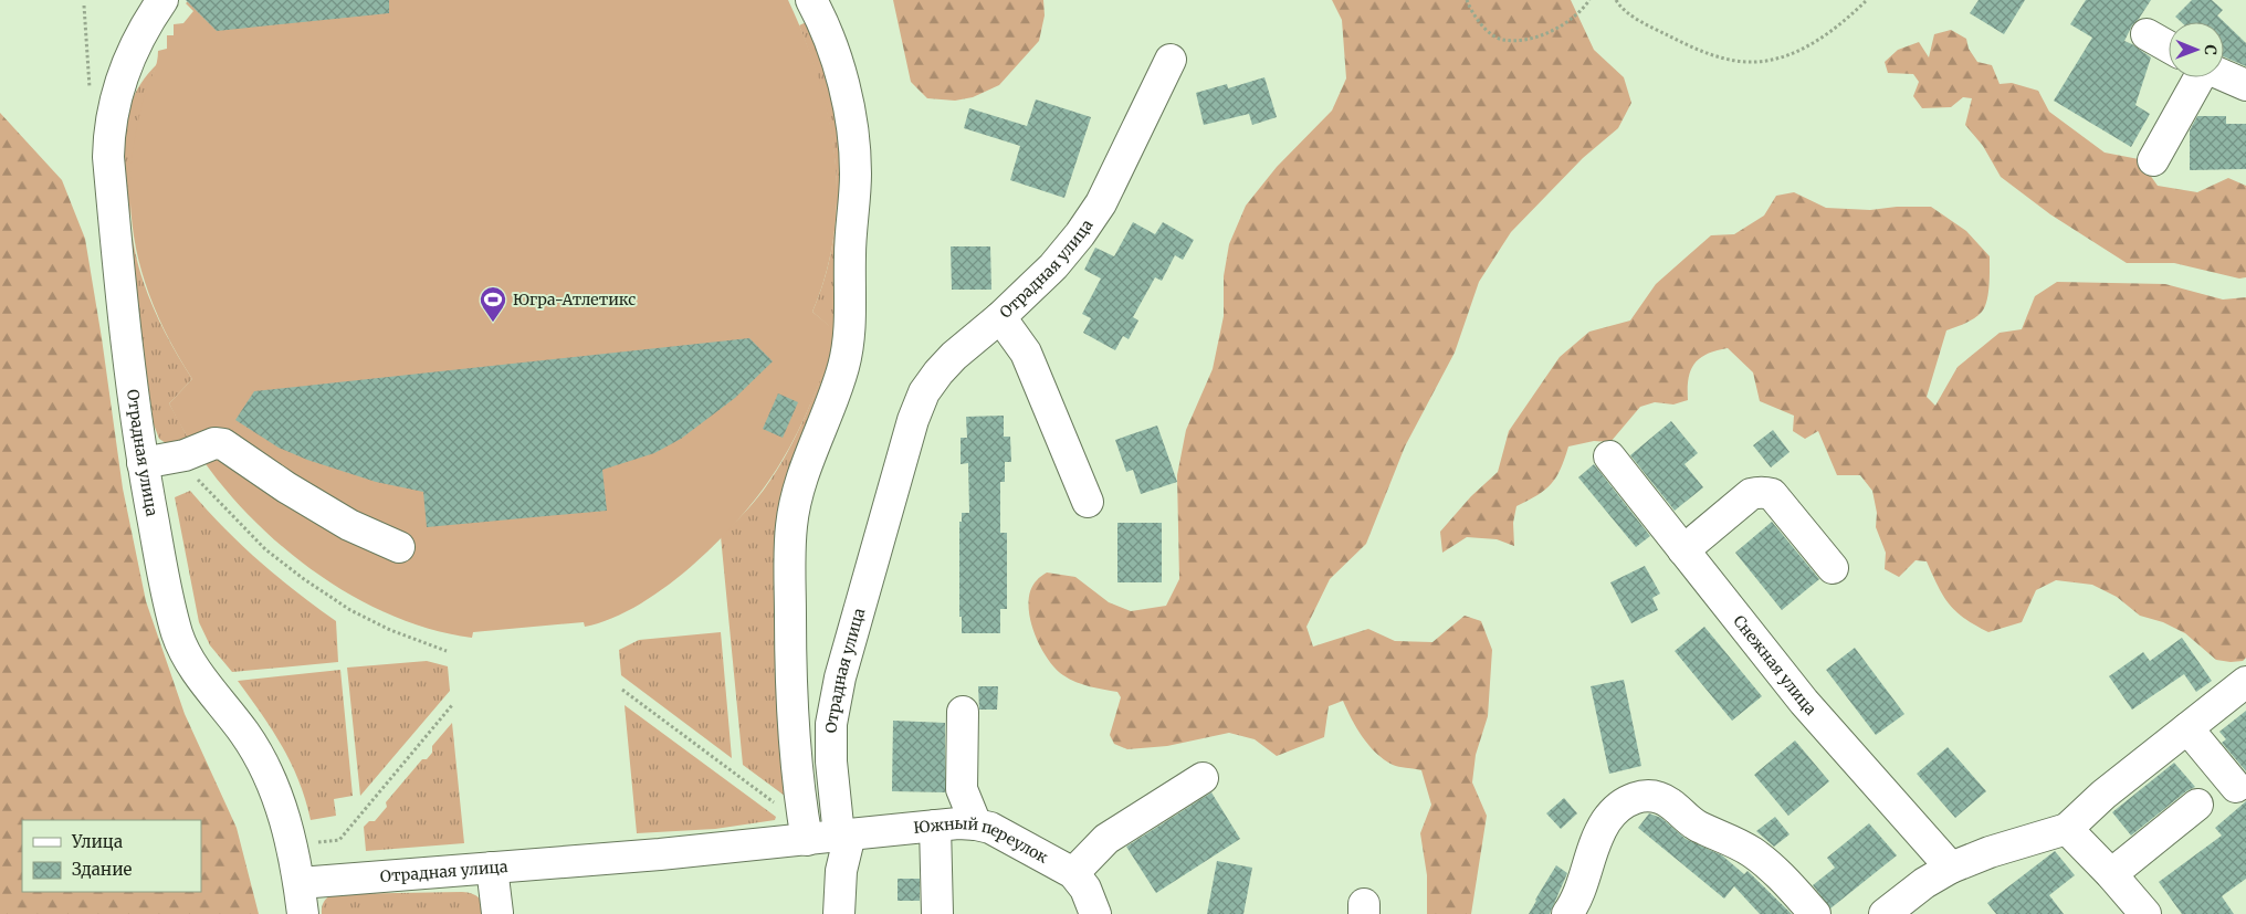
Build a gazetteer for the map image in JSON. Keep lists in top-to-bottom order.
{
  "streets": {
    "street": ["Отрадная улица", "Снежная улица", "Южный переулок"]
  },
  "crossings": [
    ["Отрадная улица", "Южный переулок"]
  ],
  "places": {
    "sports": ["Югра-Атлетикс"]
  },
  "legend": ["Улица", "Здание"],
  "north": "right"
}
